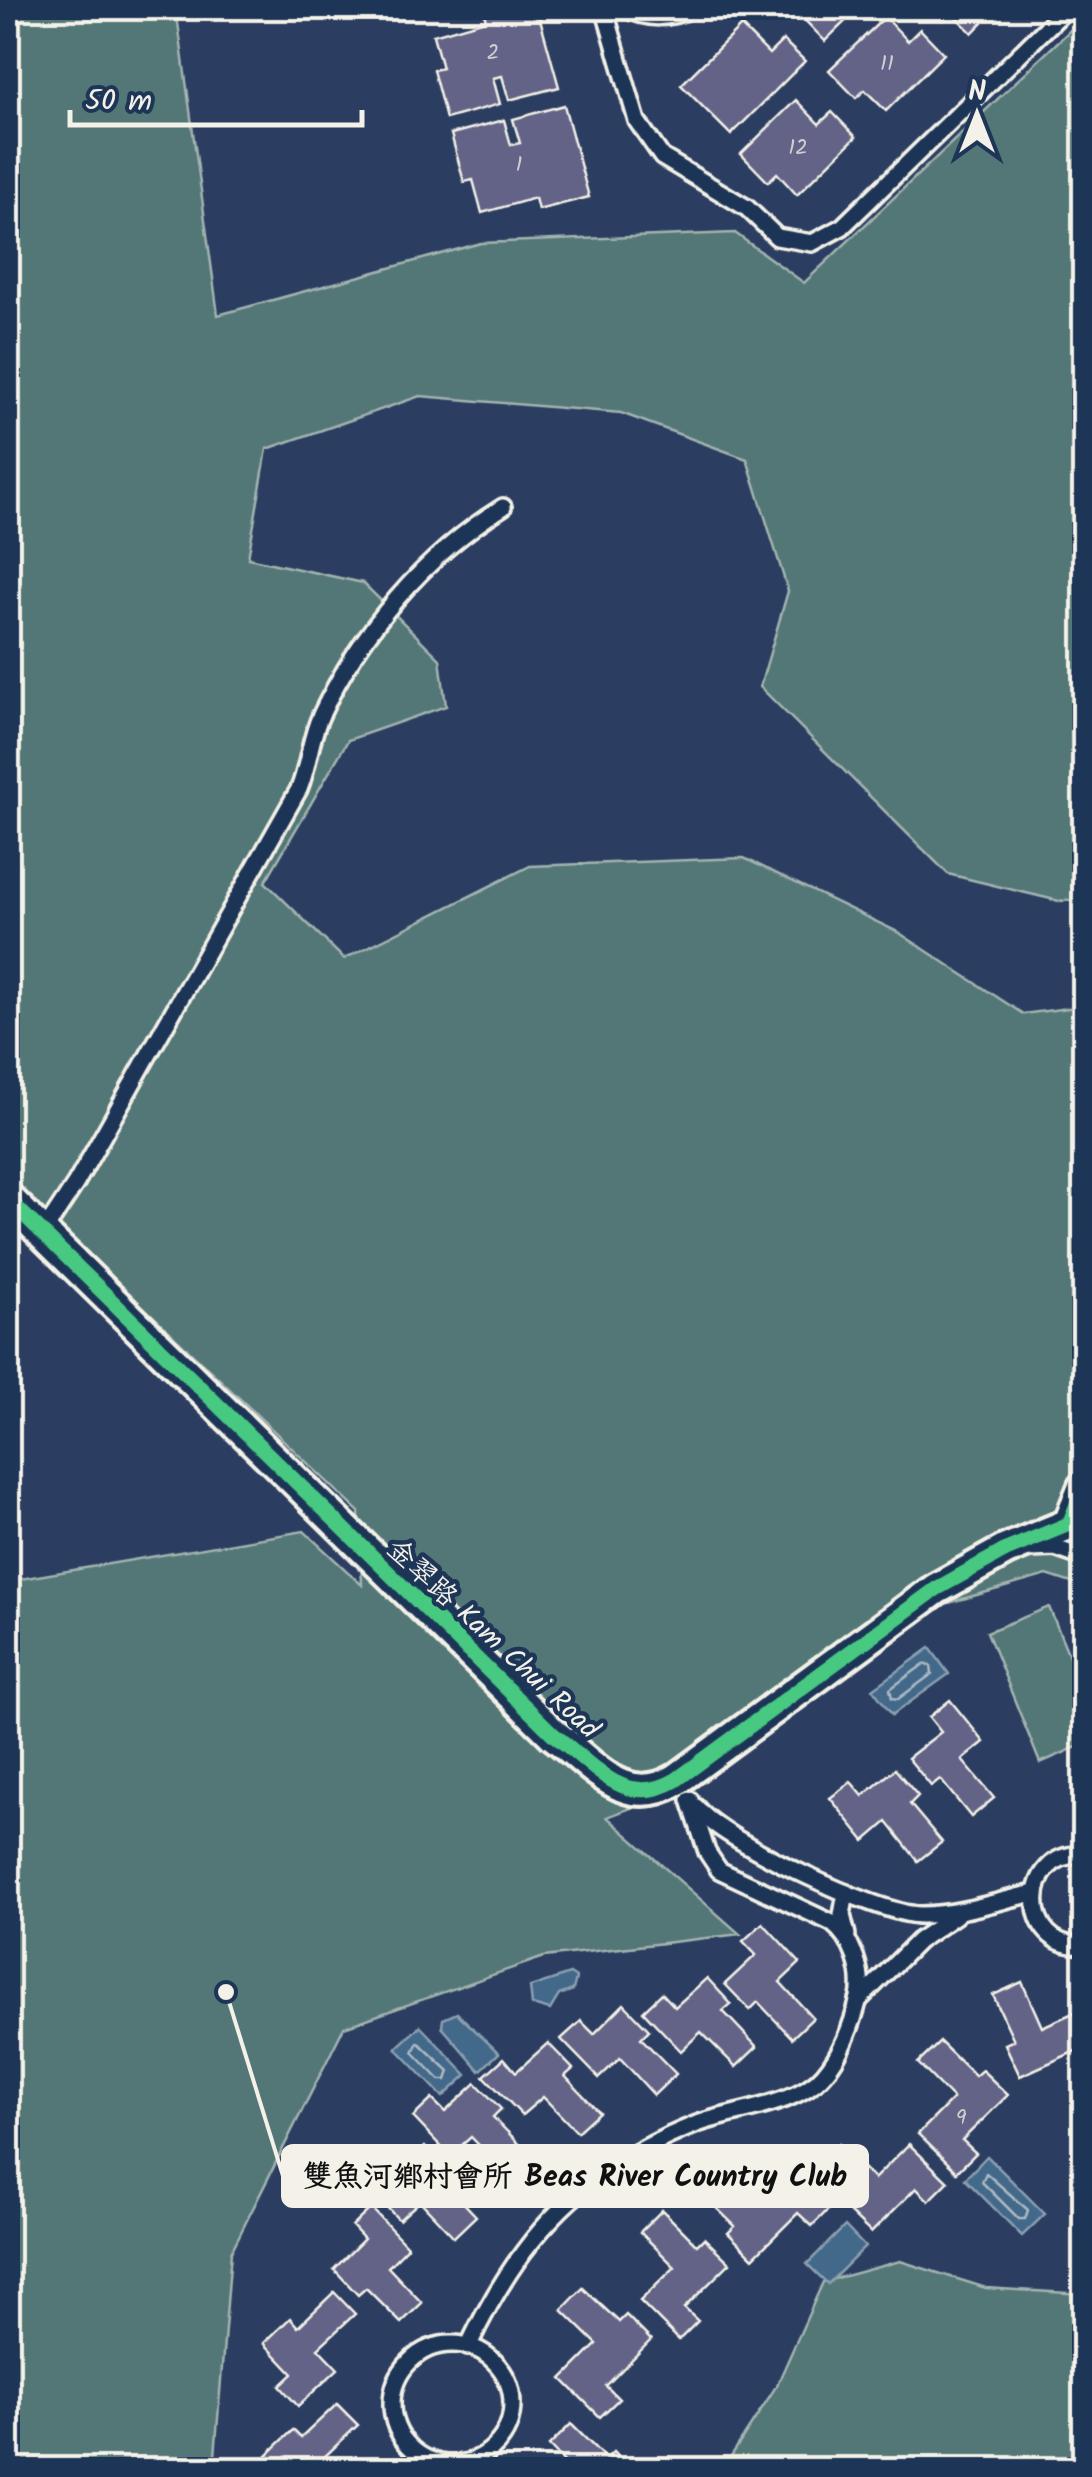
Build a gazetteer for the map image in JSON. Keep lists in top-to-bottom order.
{
  "streets": {
    "street": ["金翠路 Kam Chui Road"]
  },
  "places": ["雙魚河鄉村會所 Beas River Country Club"],
  "house_numbers": [
    "2",
    "11",
    "12",
    "1",
    "9"
  ],
  "scale_bar": "50 m",
  "north": "top"
}
